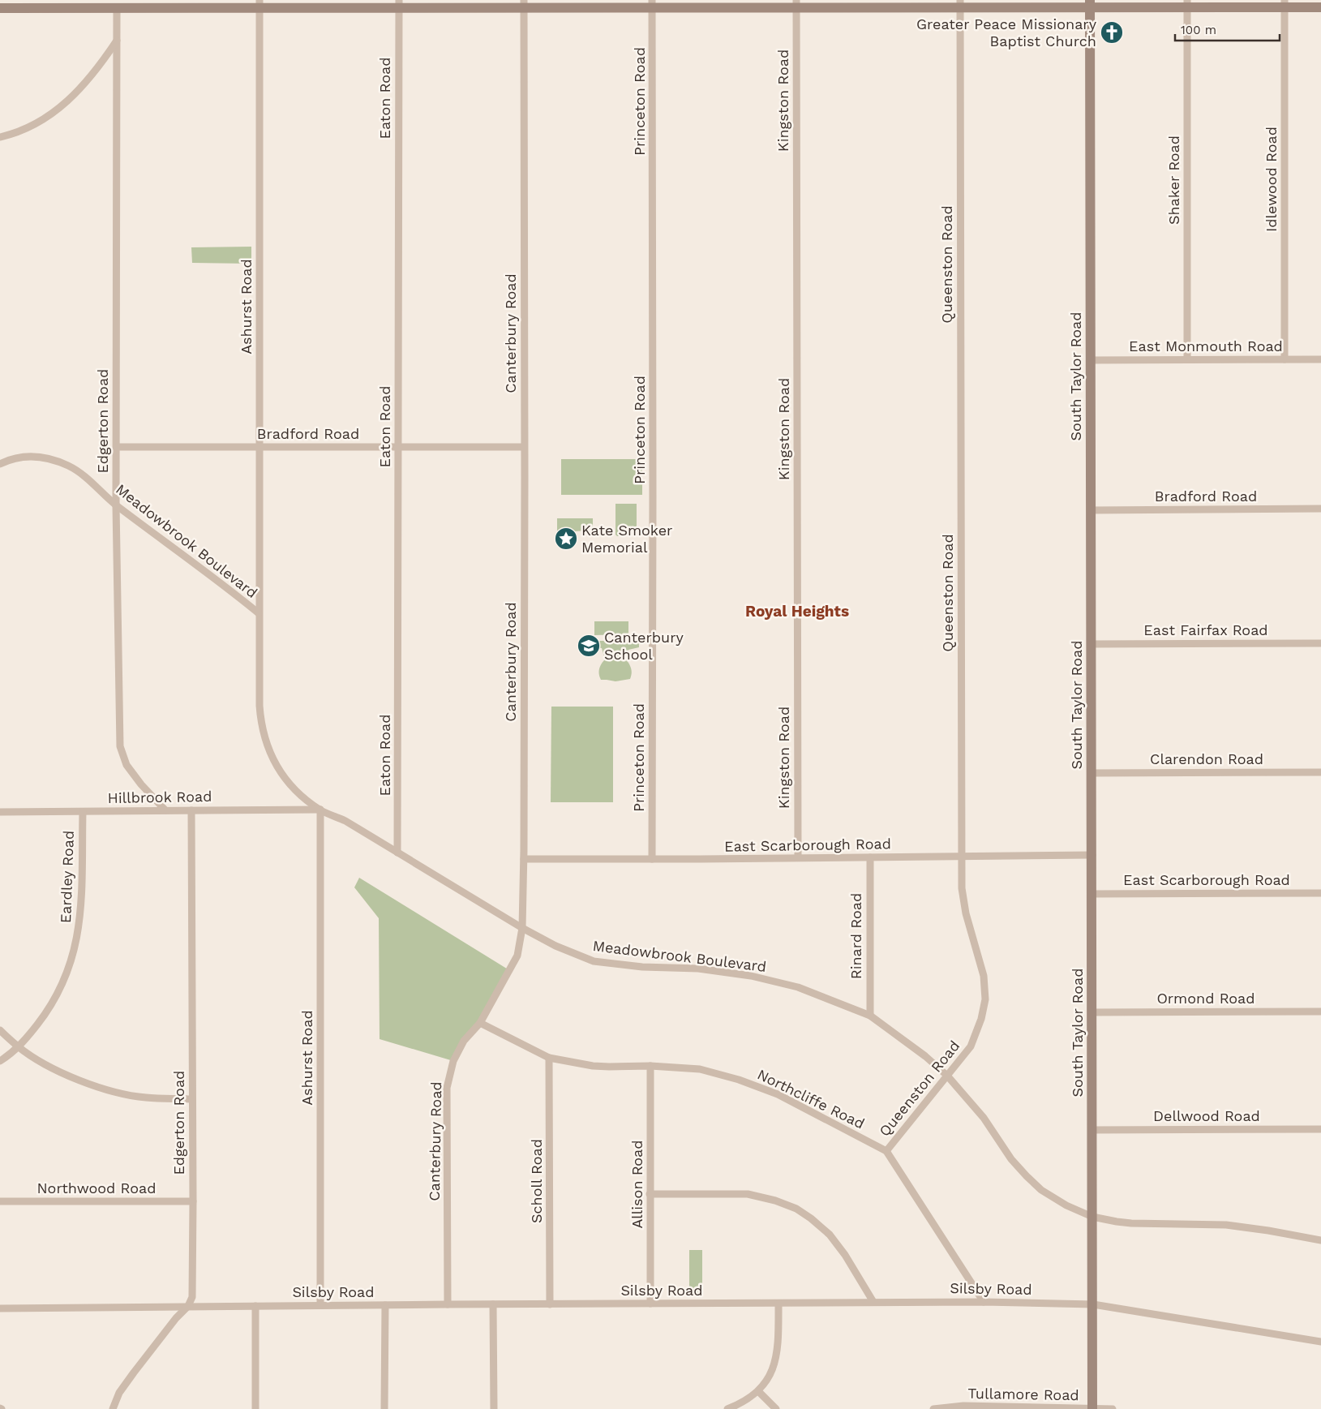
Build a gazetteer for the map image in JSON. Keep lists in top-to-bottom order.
{
  "streets": {
    "main road": ["South Taylor Road"],
    "street": [
      "Eaton Road",
      "Kingston Road",
      "Princeton Road",
      "Idlewood Road",
      "Shaker Road",
      "Queenston Road",
      "Ashurst Road",
      "Canterbury Road",
      "East Monmouth Road",
      "Edgerton Road",
      "Bradford Road",
      "Meadowbrook Boulevard",
      "East Fairfax Road",
      "Clarendon Road",
      "Hillbrook Road",
      "East Scarborough Road",
      "Eardley Road",
      "Rinard Road",
      "Ormond Road",
      "Northcliffe Road",
      "Dellwood Road",
      "Scholl Road",
      "Allison Road",
      "Northwood Road",
      "Silsby Road",
      "Tullamore Road"
    ]
  },
  "crossings": [
    ["Eaton Road", "Bradford Road"],
    ["Eaton Road", "Meadowbrook Boulevard"],
    ["Kingston Road", "East Scarborough Road"],
    ["Princeton Road", "East Scarborough Road"],
    ["Idlewood Road", "East Monmouth Road"],
    ["Shaker Road", "East Monmouth Road"],
    ["Queenston Road", "Meadowbrook Boulevard"],
    ["Queenston Road", "East Scarborough Road"],
    ["Queenston Road", "Northcliffe Road"],
    ["Ashurst Road", "Bradford Road"],
    ["Ashurst Road", "Meadowbrook Boulevard"],
    ["Ashurst Road", "Hillbrook Road"],
    ["Ashurst Road", "Silsby Road"],
    ["Canterbury Road", "Bradford Road"],
    ["Canterbury Road", "Meadowbrook Boulevard"],
    ["Canterbury Road", "East Scarborough Road"],
    ["Canterbury Road", "Northcliffe Road"],
    ["Canterbury Road", "Silsby Road"],
    ["East Monmouth Road", "South Taylor Road"],
    ["South Taylor Road", "Bradford Road"],
    ["South Taylor Road", "Meadowbrook Boulevard"],
    ["South Taylor Road", "East Fairfax Road"],
    ["South Taylor Road", "Clarendon Road"],
    ["South Taylor Road", "East Scarborough Road"],
    ["South Taylor Road", "Ormond Road"],
    ["South Taylor Road", "Dellwood Road"],
    ["South Taylor Road", "Silsby Road"],
    ["South Taylor Road", "Tullamore Road"],
    ["Edgerton Road", "Bradford Road"],
    ["Edgerton Road", "Meadowbrook Boulevard"],
    ["Edgerton Road", "Hillbrook Road"],
    ["Edgerton Road", "Northwood Road"],
    ["Edgerton Road", "Silsby Road"],
    ["Meadowbrook Boulevard", "Hillbrook Road"],
    ["Meadowbrook Boulevard", "Rinard Road"],
    ["Hillbrook Road", "Eardley Road"],
    ["East Scarborough Road", "Rinard Road"],
    ["Northcliffe Road", "Scholl Road"],
    ["Northcliffe Road", "Allison Road"],
    ["Northcliffe Road", "Silsby Road"],
    ["Scholl Road", "Silsby Road"],
    ["Allison Road", "Silsby Road"]
  ],
  "districts": ["Royal Heights"],
  "places": {
    "church": ["Greater Peace Missionary Baptist Church"],
    "place": ["Kate Smoker Memorial"],
    "school or university": ["Canterbury School"]
  },
  "scale_bar": "100 m"
}
